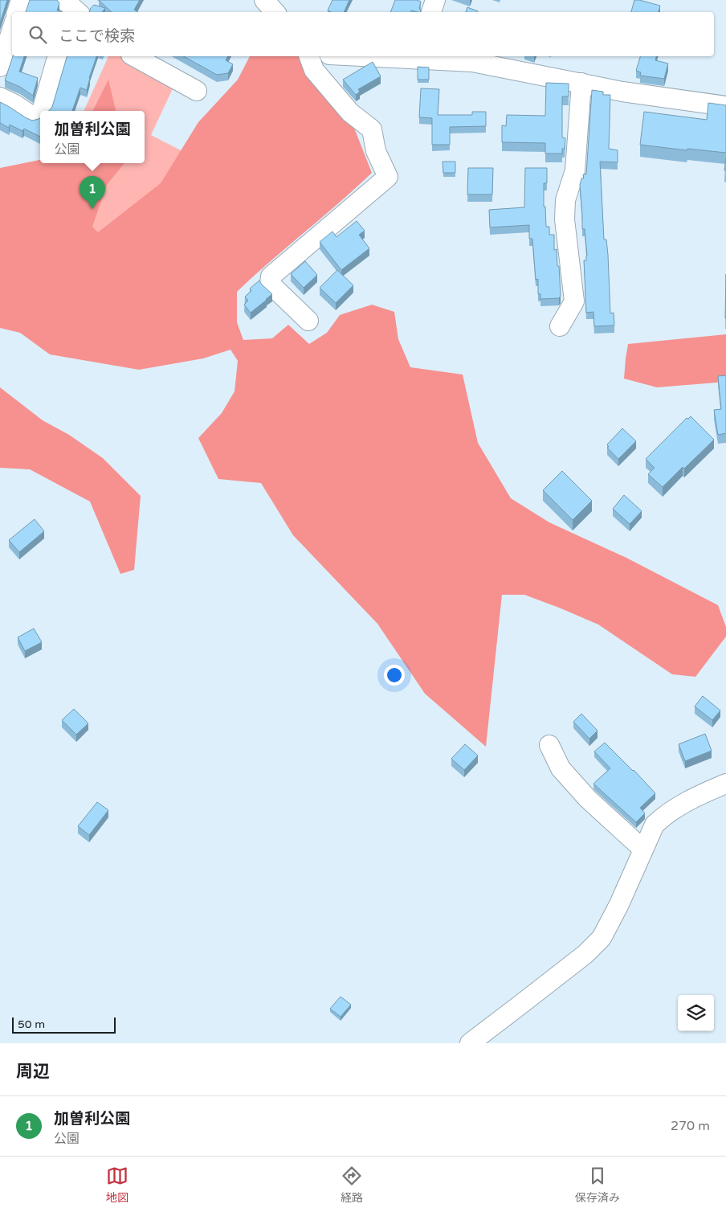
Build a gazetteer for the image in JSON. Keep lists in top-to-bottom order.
{
  "scale_bar": "50 m",
  "page": {
    "search": "ここで検索",
    "popup": ["加曽利公園", "公園"],
    "pins": "1",
    "scale": "50 m",
    "heading": "周辺",
    "list": [
      {
        "mark": "1",
        "name": "加曽利公園",
        "note": "公園",
        "value": "270 m"
      }
    ],
    "nav": ["地図", "経路", "保存済み"]
  }
}
